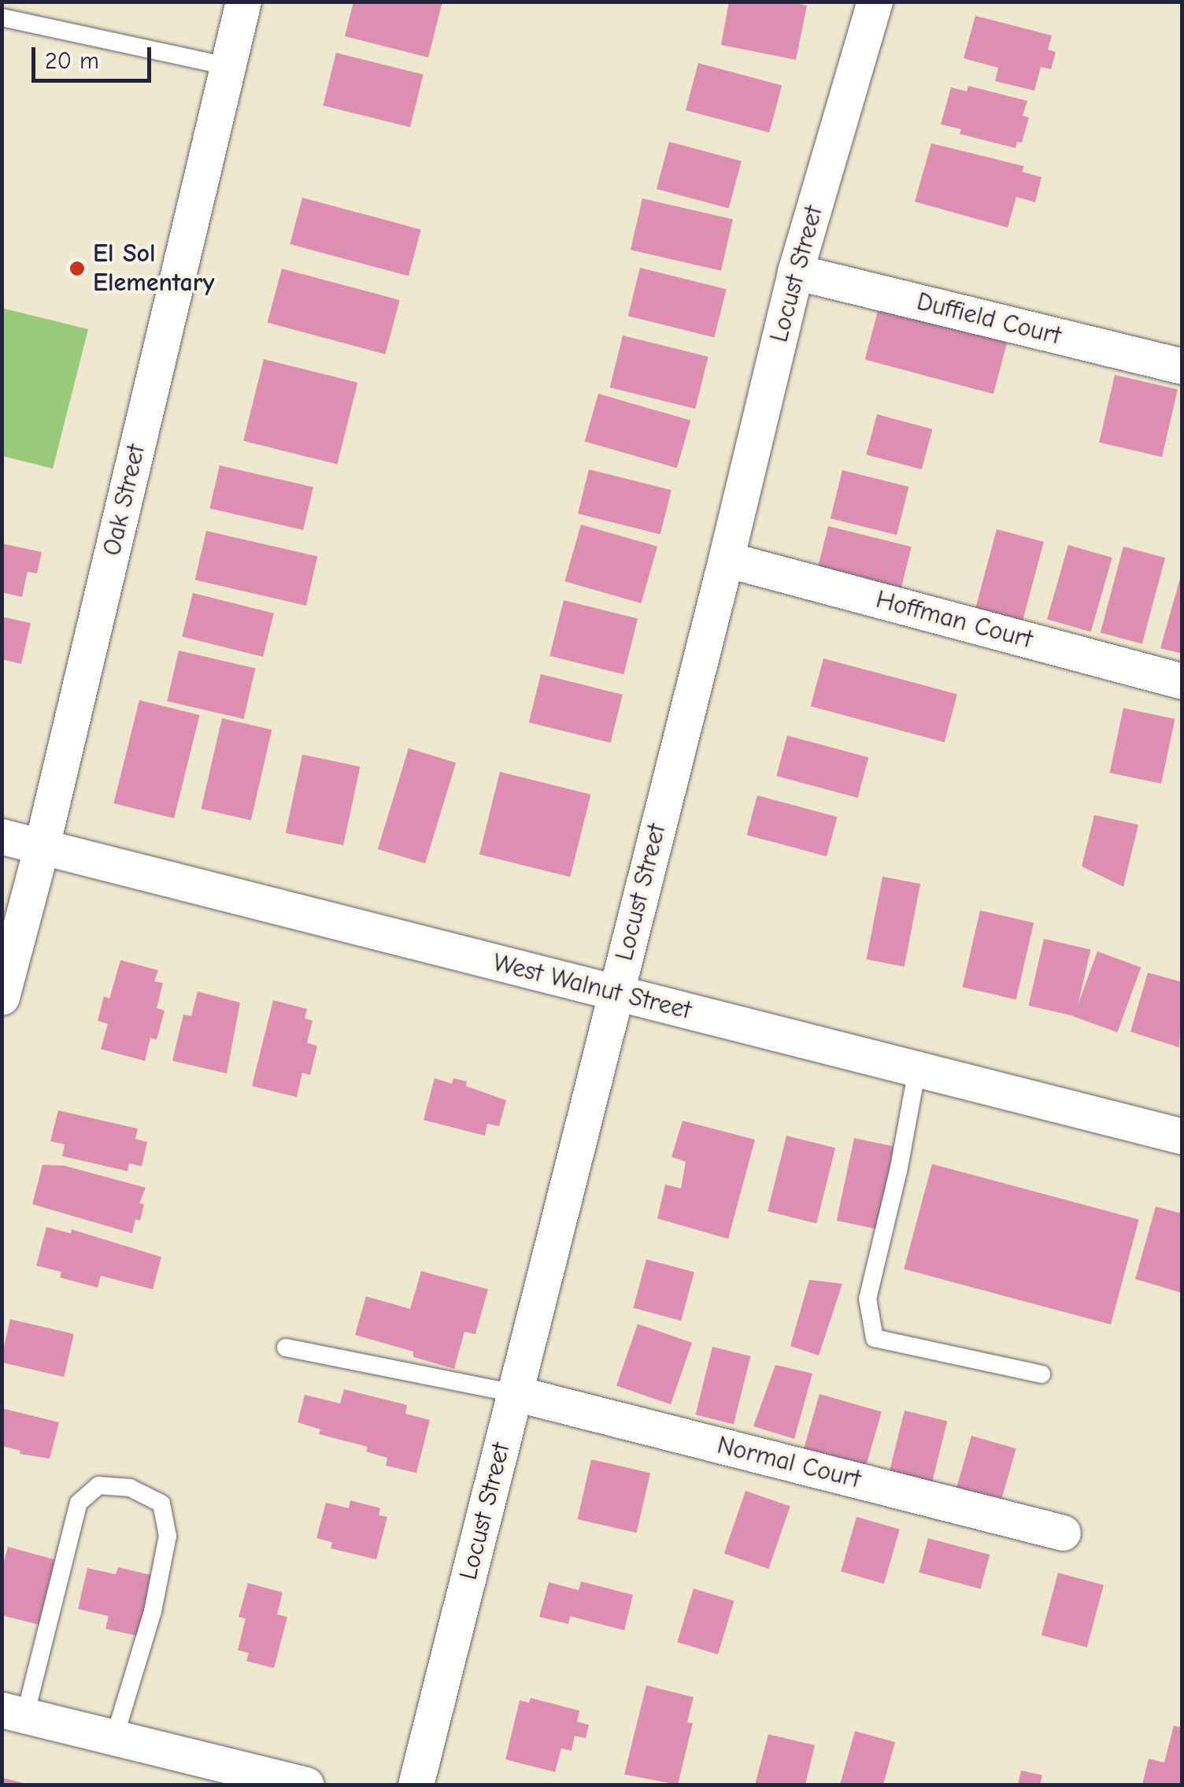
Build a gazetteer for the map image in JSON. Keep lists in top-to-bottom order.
{
  "streets": {
    "street": [
      "Locust Street",
      "Duffield Court",
      "Oak Street",
      "Hoffman Court",
      "West Walnut Street",
      "Normal Court"
    ]
  },
  "crossings": [
    ["Locust Street", "Duffield Court"],
    ["Locust Street", "Hoffman Court"],
    ["Locust Street", "West Walnut Street"],
    ["Locust Street", "Normal Court"],
    ["Oak Street", "West Walnut Street"]
  ],
  "places": ["El Sol Elementary"],
  "scale_bar": "20 m"
}
